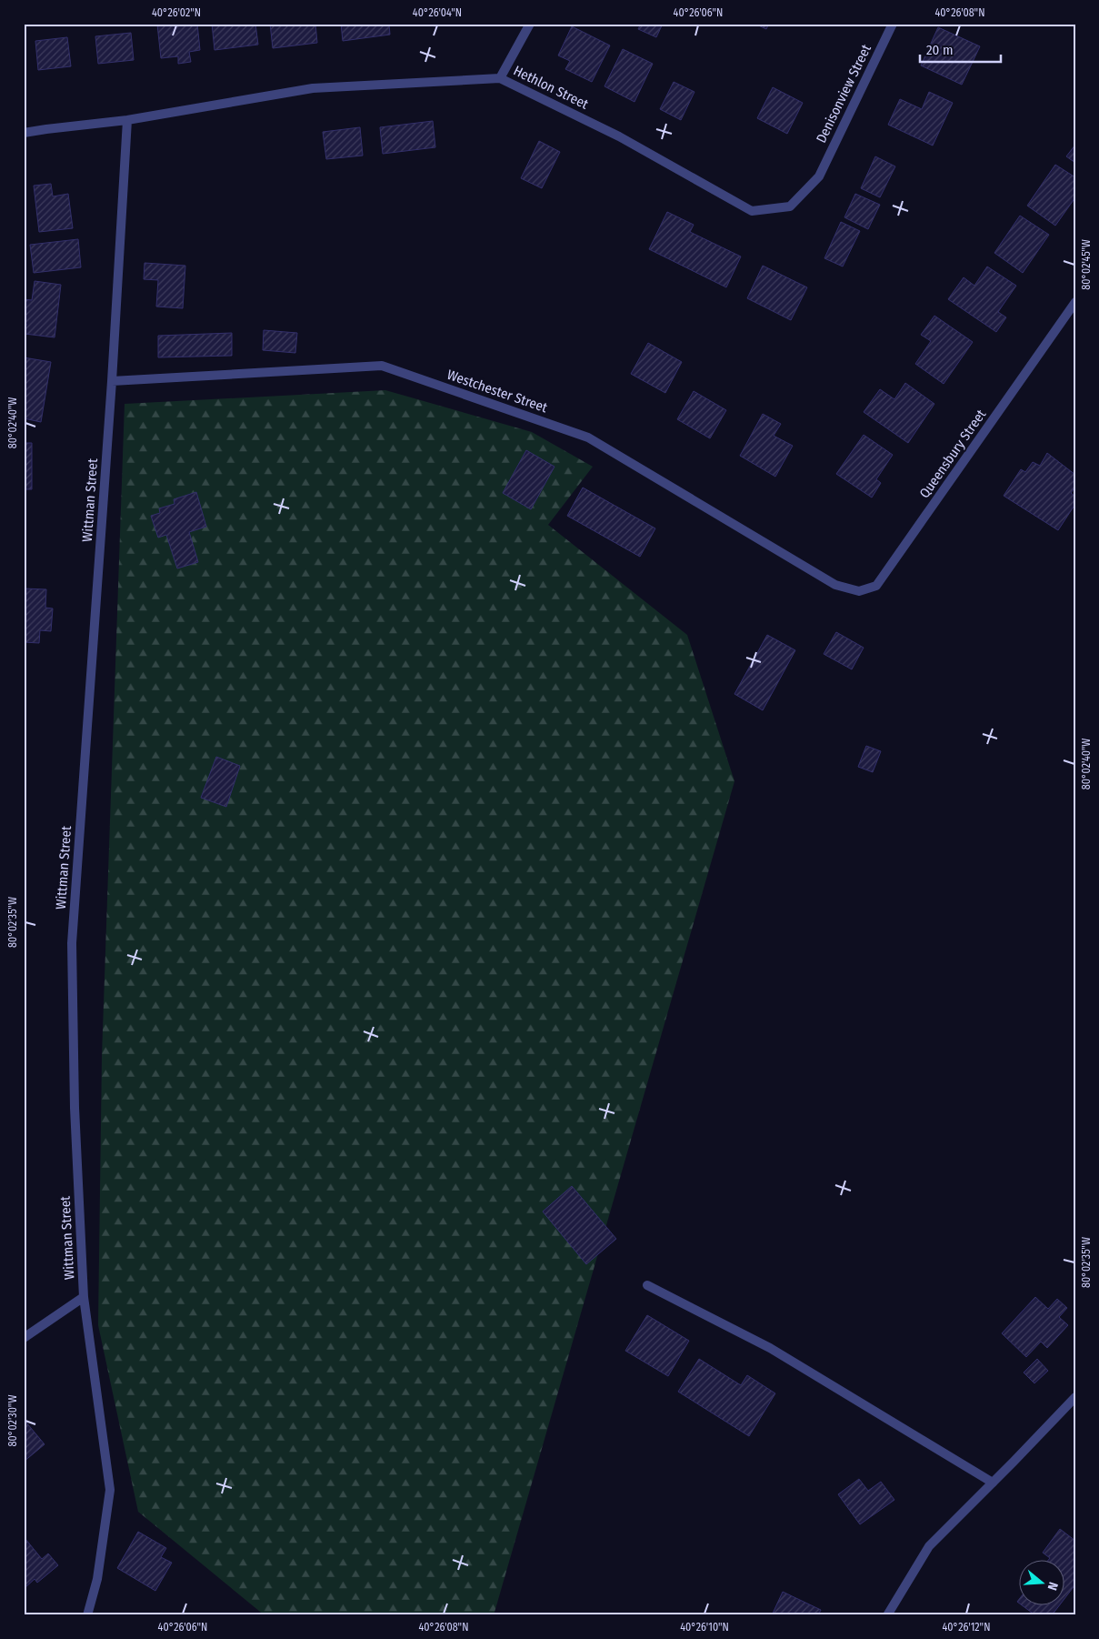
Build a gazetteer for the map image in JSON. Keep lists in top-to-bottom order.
{
  "streets": {
    "street": [
      "Hethlon Street",
      "Denisonview Street",
      "Westchester Street",
      "Queensbury Street",
      "Wittman Street"
    ]
  },
  "crossings": [
    ["Hethlon Street", "Denisonview Street"],
    ["Hethlon Street", "Wittman Street"],
    ["Westchester Street", "Queensbury Street"],
    ["Westchester Street", "Wittman Street"]
  ],
  "scale_bar": "20 m",
  "north": "right",
  "coordinates": [
    "40°26'02\"N",
    "40°26'04\"N",
    "40°26'06\"N",
    "40°26'08\"N",
    "80°02'45\"W",
    "80°02'40\"W",
    "80°02'35\"W",
    "80°02'30\"W",
    "40°26'10\"N",
    "40°26'12\"N"
  ]
}
